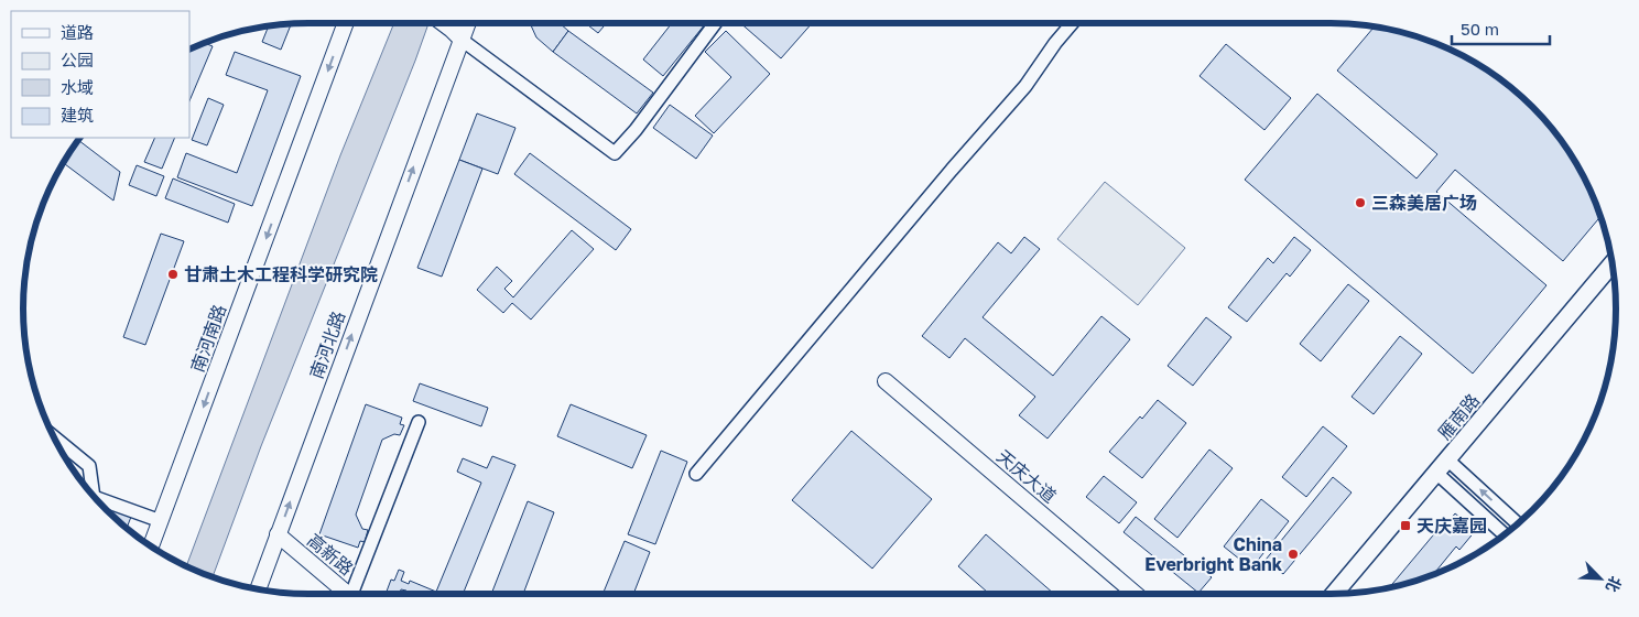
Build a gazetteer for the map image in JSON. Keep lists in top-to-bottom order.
{
  "streets": {
    "main road": ["雁南路"],
    "street": [
      "南河南路",
      "南河北路",
      "天庆大道",
      "高新路"
    ]
  },
  "crossings": [
    ["南河北路", "高新路"]
  ],
  "one_way": ["南河南路", "南河北路"],
  "places": {
    "other": ["三森美居广场", "甘肃土木工程科学研究院", "China Everbright Bank"],
    "transit": ["天庆嘉园"]
  },
  "legend": [
    "道路",
    "公园",
    "水域",
    "建筑"
  ],
  "scale_bar": "50 m",
  "north": "bottom right"
}
